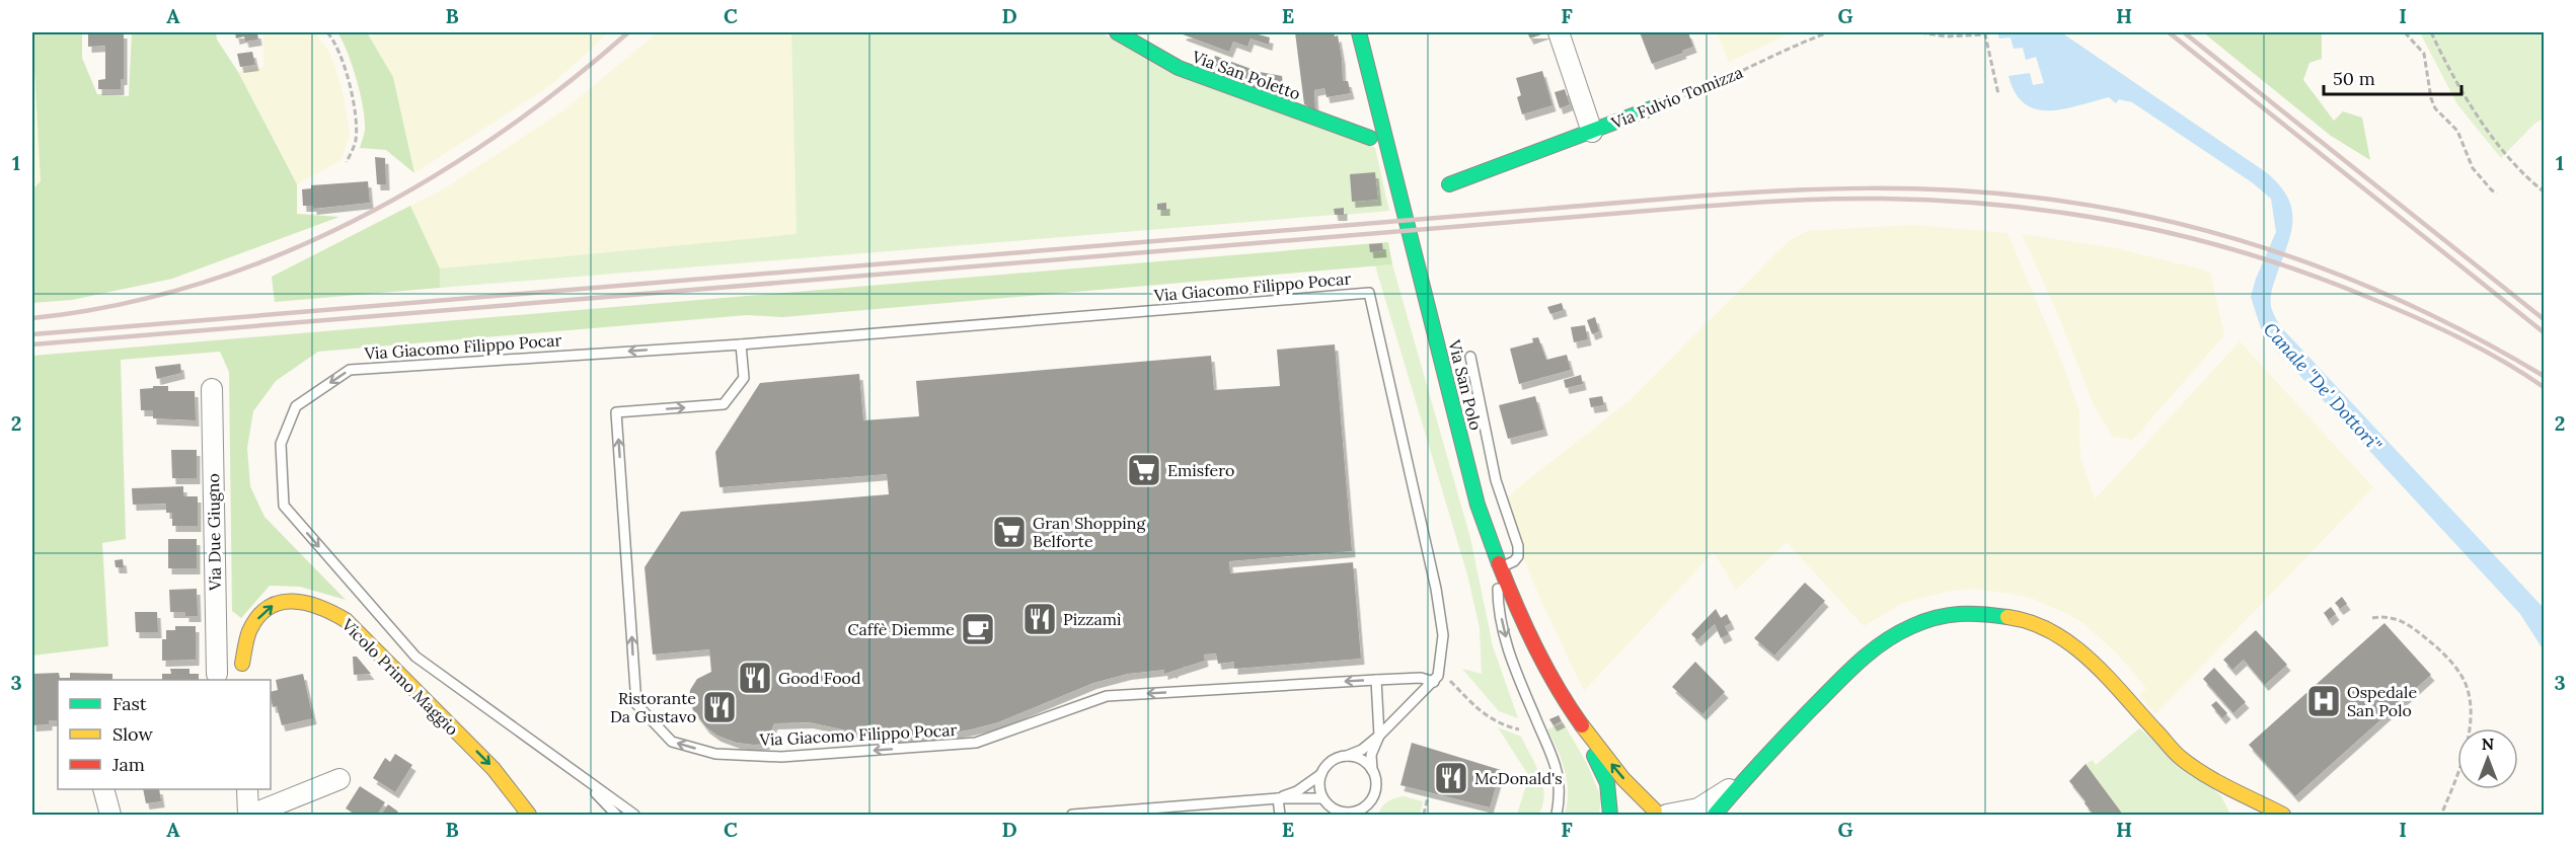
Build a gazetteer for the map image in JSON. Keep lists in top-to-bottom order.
{
  "streets": {
    "street": [
      "Via San Poletto",
      "Via Fulvio Tomizza",
      "Via San Polo",
      "Via Due Giugno",
      "Vicolo Primo Maggio"
    ],
    "lane": ["Via Giacomo Filippo Pocar"]
  },
  "crossings": [
    ["Via Due Giugno", "Vicolo Primo Maggio"]
  ],
  "water": ["Canale \"De' Dottori\""],
  "places": {
    "supermarket": ["Emisfero", "Gran Shopping Belforte"],
    "restaurant": [
      "Pizzamì",
      "Good Food",
      "Ristorante Da Gustavo",
      "McDonald's"
    ],
    "cafe": ["Caffè Diemme"],
    "hospital": ["Ospedale San Polo"]
  },
  "legend": ["Fast", "Slow", "Jam"],
  "scale_bar": "50 m",
  "north": "top",
  "grid": {
    "columns": [
      "A",
      "B",
      "C",
      "D",
      "E",
      "F",
      "G",
      "H",
      "I"
    ],
    "rows": ["1", "2", "3"]
  }
}
